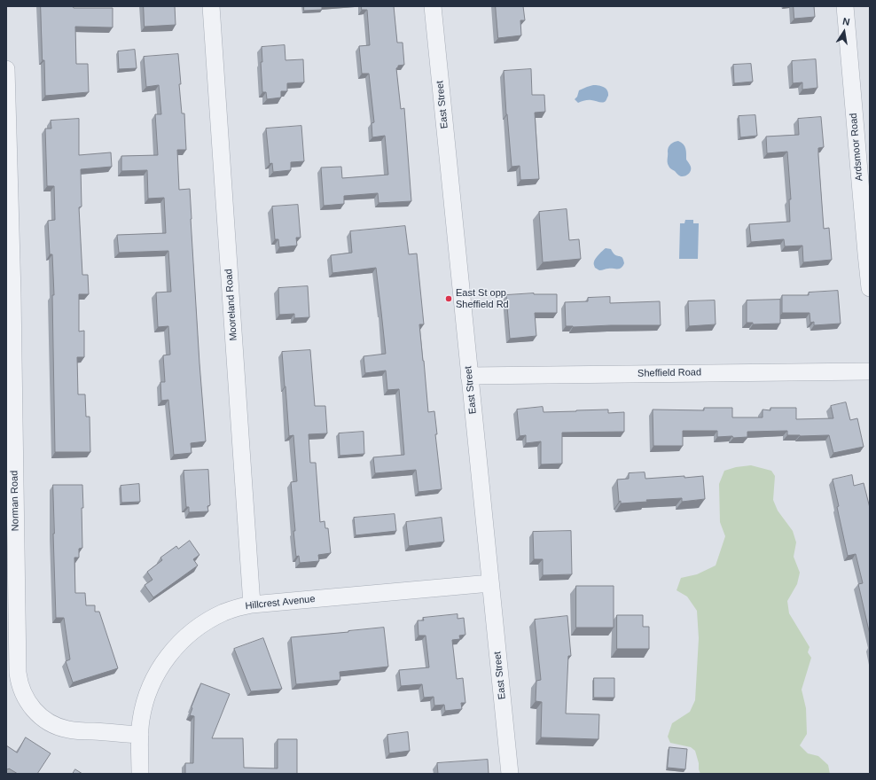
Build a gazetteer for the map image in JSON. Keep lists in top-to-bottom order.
{
  "streets": {
    "street": [
      "East Street",
      "Ardsmoor Road",
      "Mooreland Road",
      "Sheffield Road",
      "Norman Road",
      "Hillcrest Avenue"
    ]
  },
  "crossings": [
    ["East Street", "Sheffield Road"],
    ["East Street", "Hillcrest Avenue"],
    ["Mooreland Road", "Hillcrest Avenue"],
    ["Norman Road", "Hillcrest Avenue"]
  ],
  "places": ["East St opp Sheffield Rd"],
  "north": "top"
}
